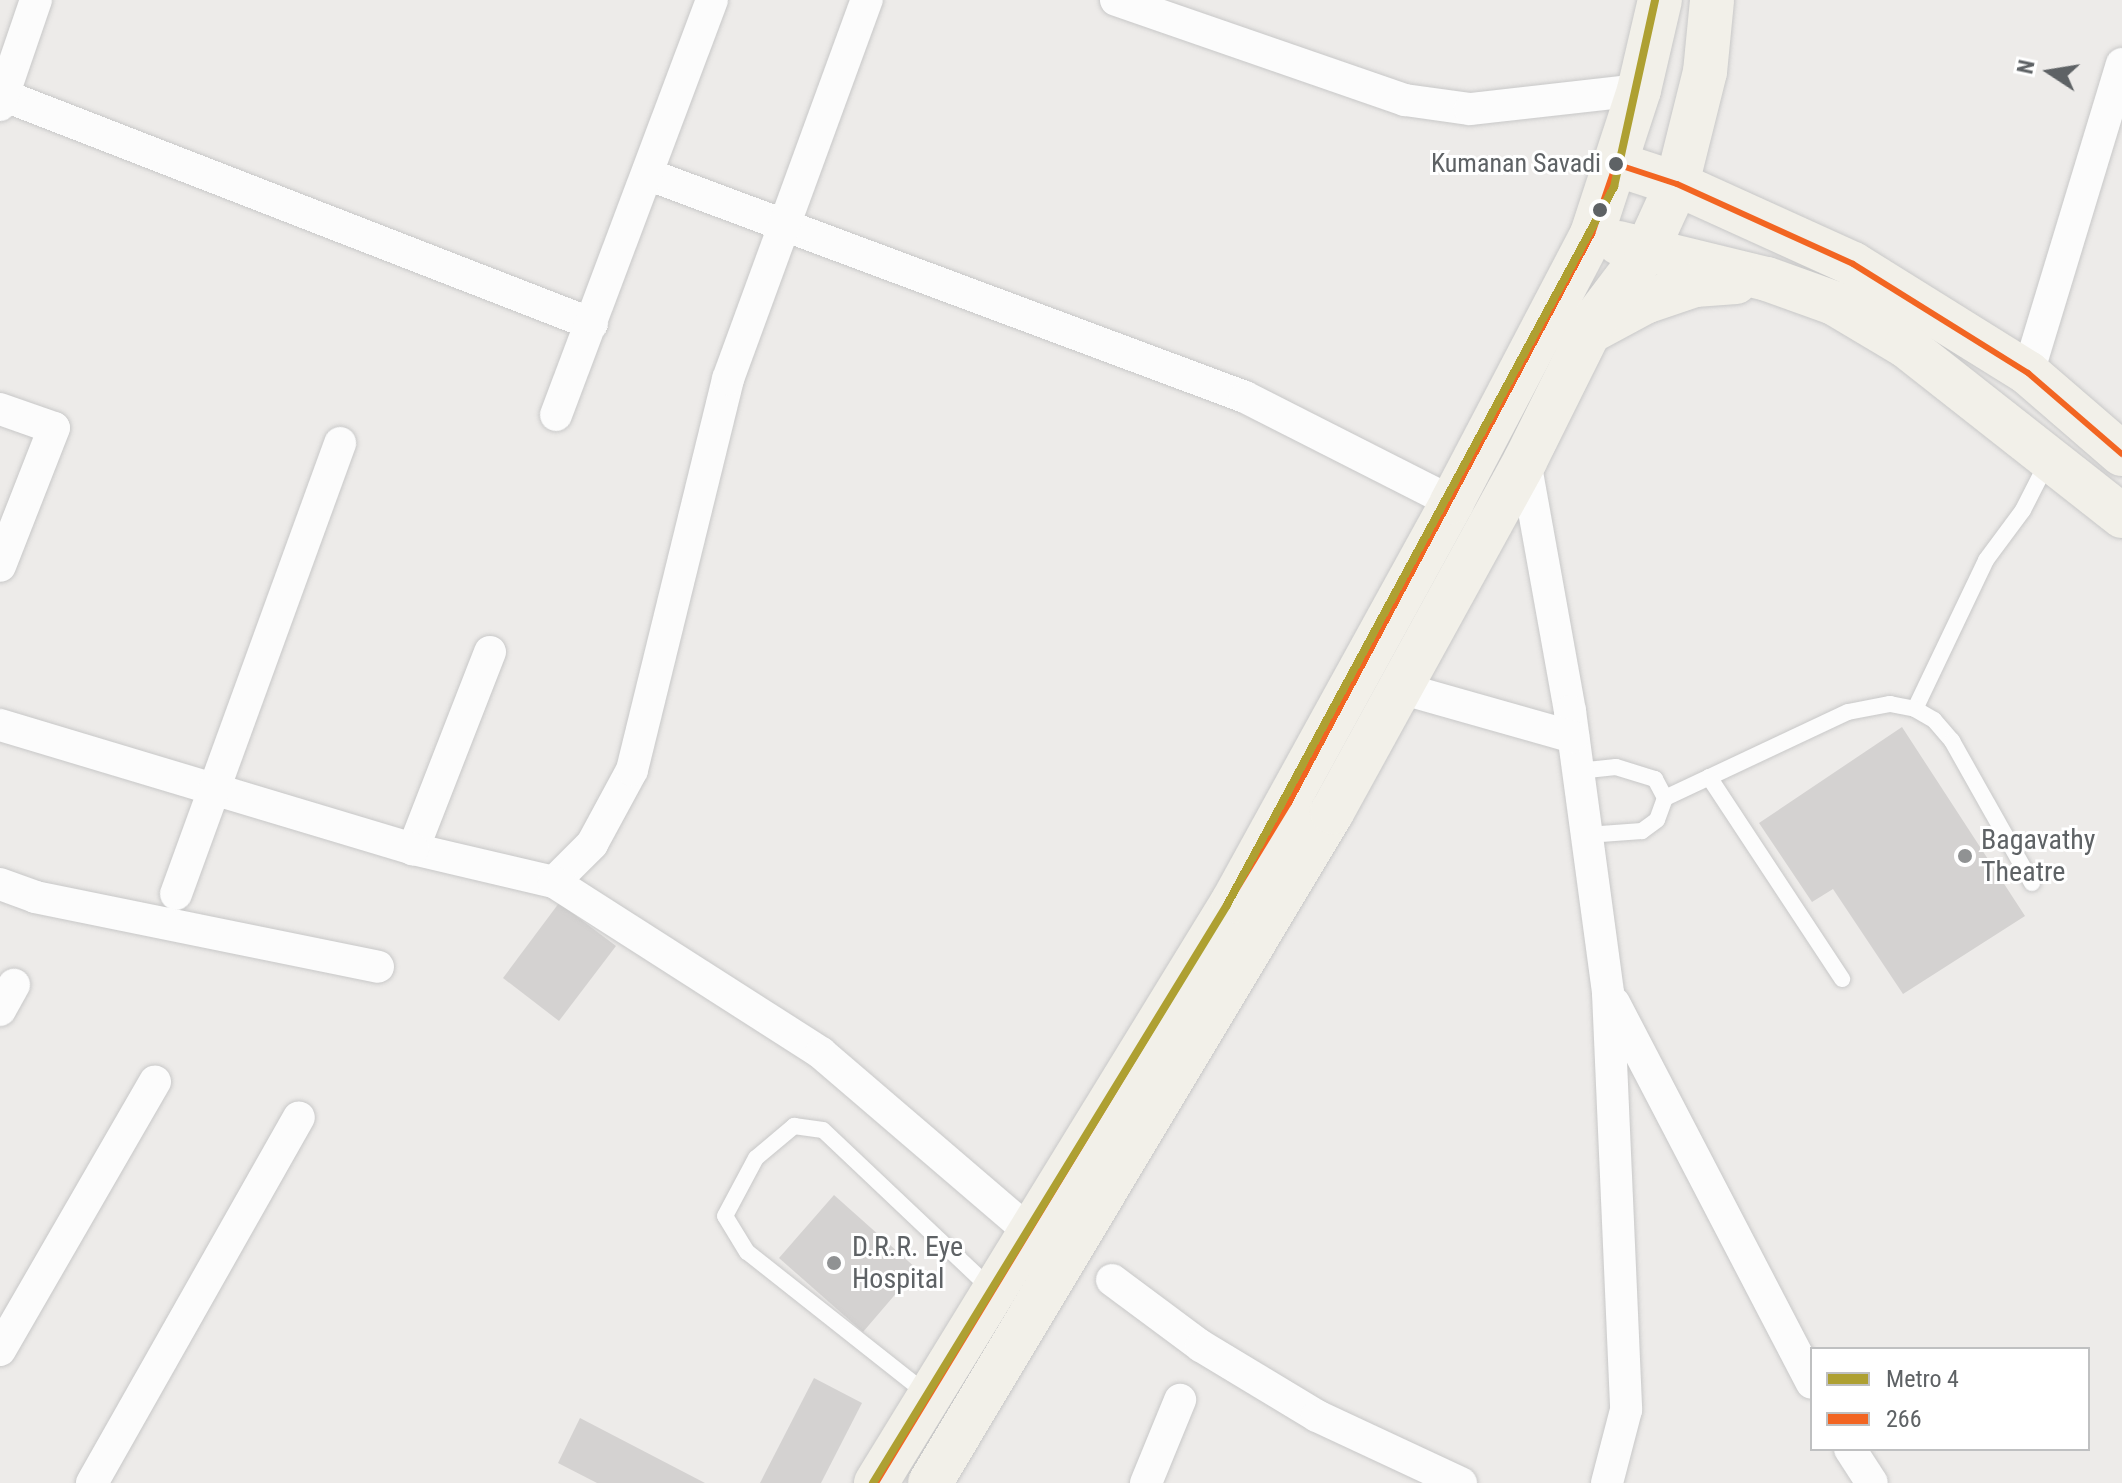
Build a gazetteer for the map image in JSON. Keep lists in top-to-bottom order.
{
  "places": ["Kumanan Savadi", "Bagavathy Theatre", "D.R.R. Eye Hospital"],
  "lines": ["metro line 4", "transit line 266"],
  "legend": ["Metro 4", "266"],
  "north": "left"
}
